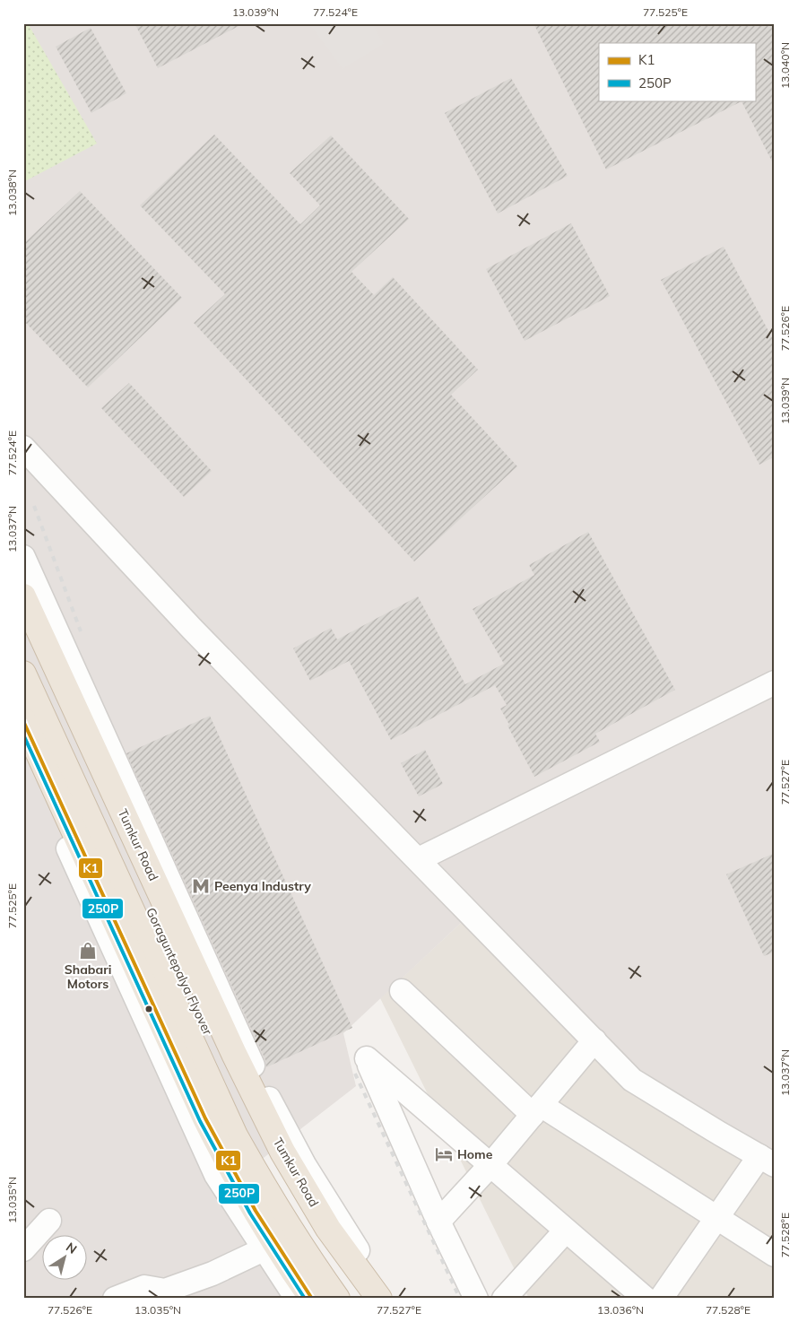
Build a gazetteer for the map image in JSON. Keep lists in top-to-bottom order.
{
  "streets": {
    "highway": ["Tumkur Road", "Goraguntepalya Flyover"]
  },
  "places": {
    "metro station": ["Peenya Industry"],
    "shop": ["Shabari Motors"],
    "hotel": ["Home"]
  },
  "lines": ["transit line K1", "transit line 250P"],
  "legend": ["K1", "250P"],
  "north": "top right",
  "coordinates": [
    "13.039°N",
    "77.524°E",
    "77.525°E",
    "13.040°N",
    "13.038°N",
    "77.526°E",
    "13.037°N",
    "77.527°E",
    "13.035°N",
    "77.528°E",
    "13.036°N"
  ]
}
